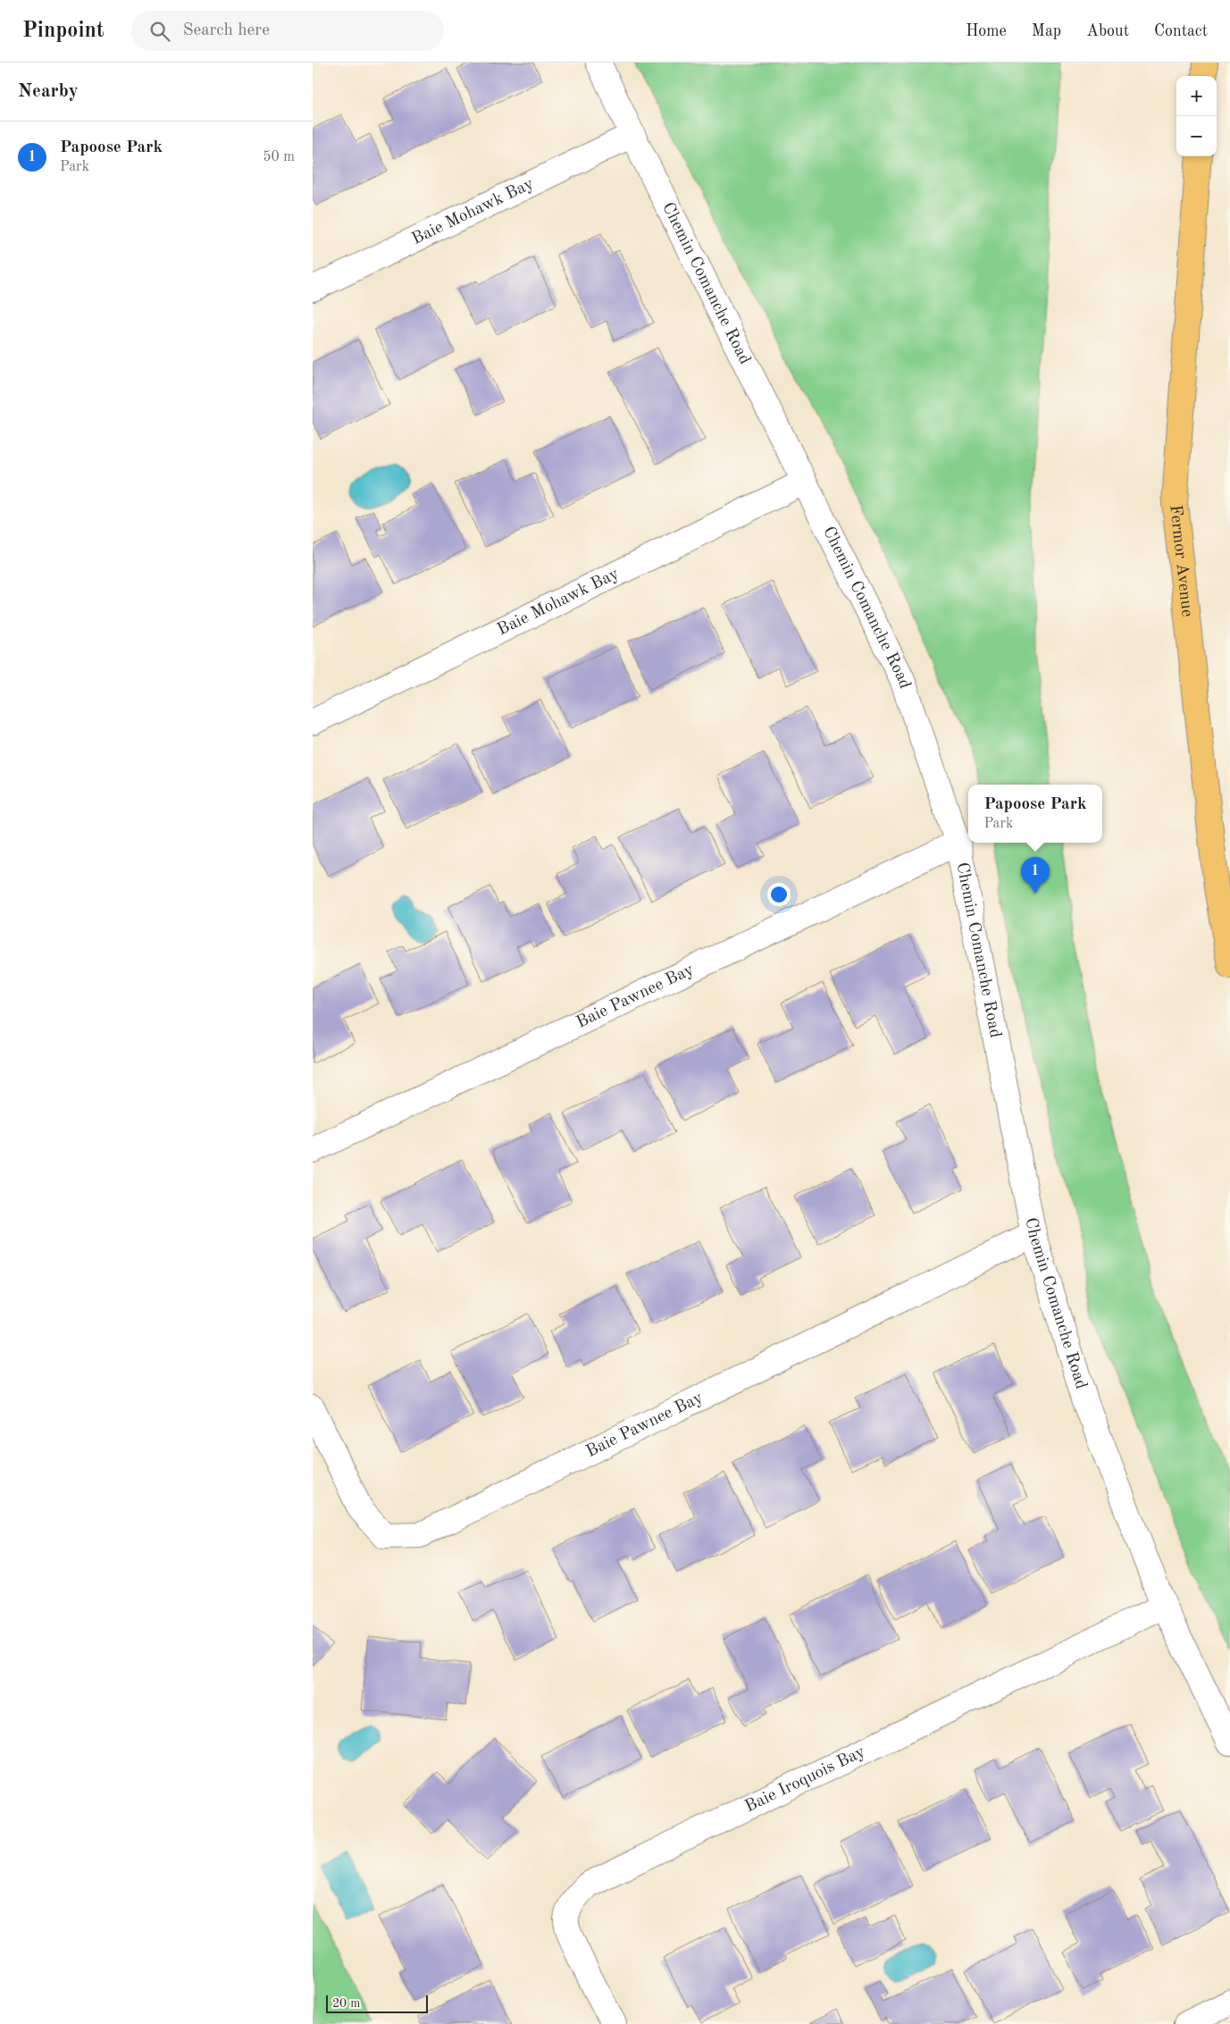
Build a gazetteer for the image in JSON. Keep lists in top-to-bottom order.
{
  "streets": {
    "highway": ["Fermor Avenue"],
    "street": [
      "Baie Mohawk Bay",
      "Chemin Comanche Road",
      "Baie Pawnee Bay",
      "Baie Iroquois Bay"
    ]
  },
  "crossings": [
    ["Baie Mohawk Bay", "Chemin Comanche Road"],
    ["Chemin Comanche Road", "Baie Pawnee Bay"],
    ["Chemin Comanche Road", "Baie Iroquois Bay"]
  ],
  "scale_bar": "20 m",
  "page": {
    "header": "Pinpoint",
    "search": "Search here",
    "nav": [
      "Home",
      "Map",
      "About",
      "Contact"
    ],
    "heading": "Nearby",
    "map_buttons": ["+", "−"],
    "list": [
      {
        "mark": "1",
        "name": "Papoose Park",
        "note": "Park",
        "value": "50 m"
      }
    ],
    "popup": ["Papoose Park", "Park"],
    "pins": "1",
    "scale": "20 m"
  }
}
